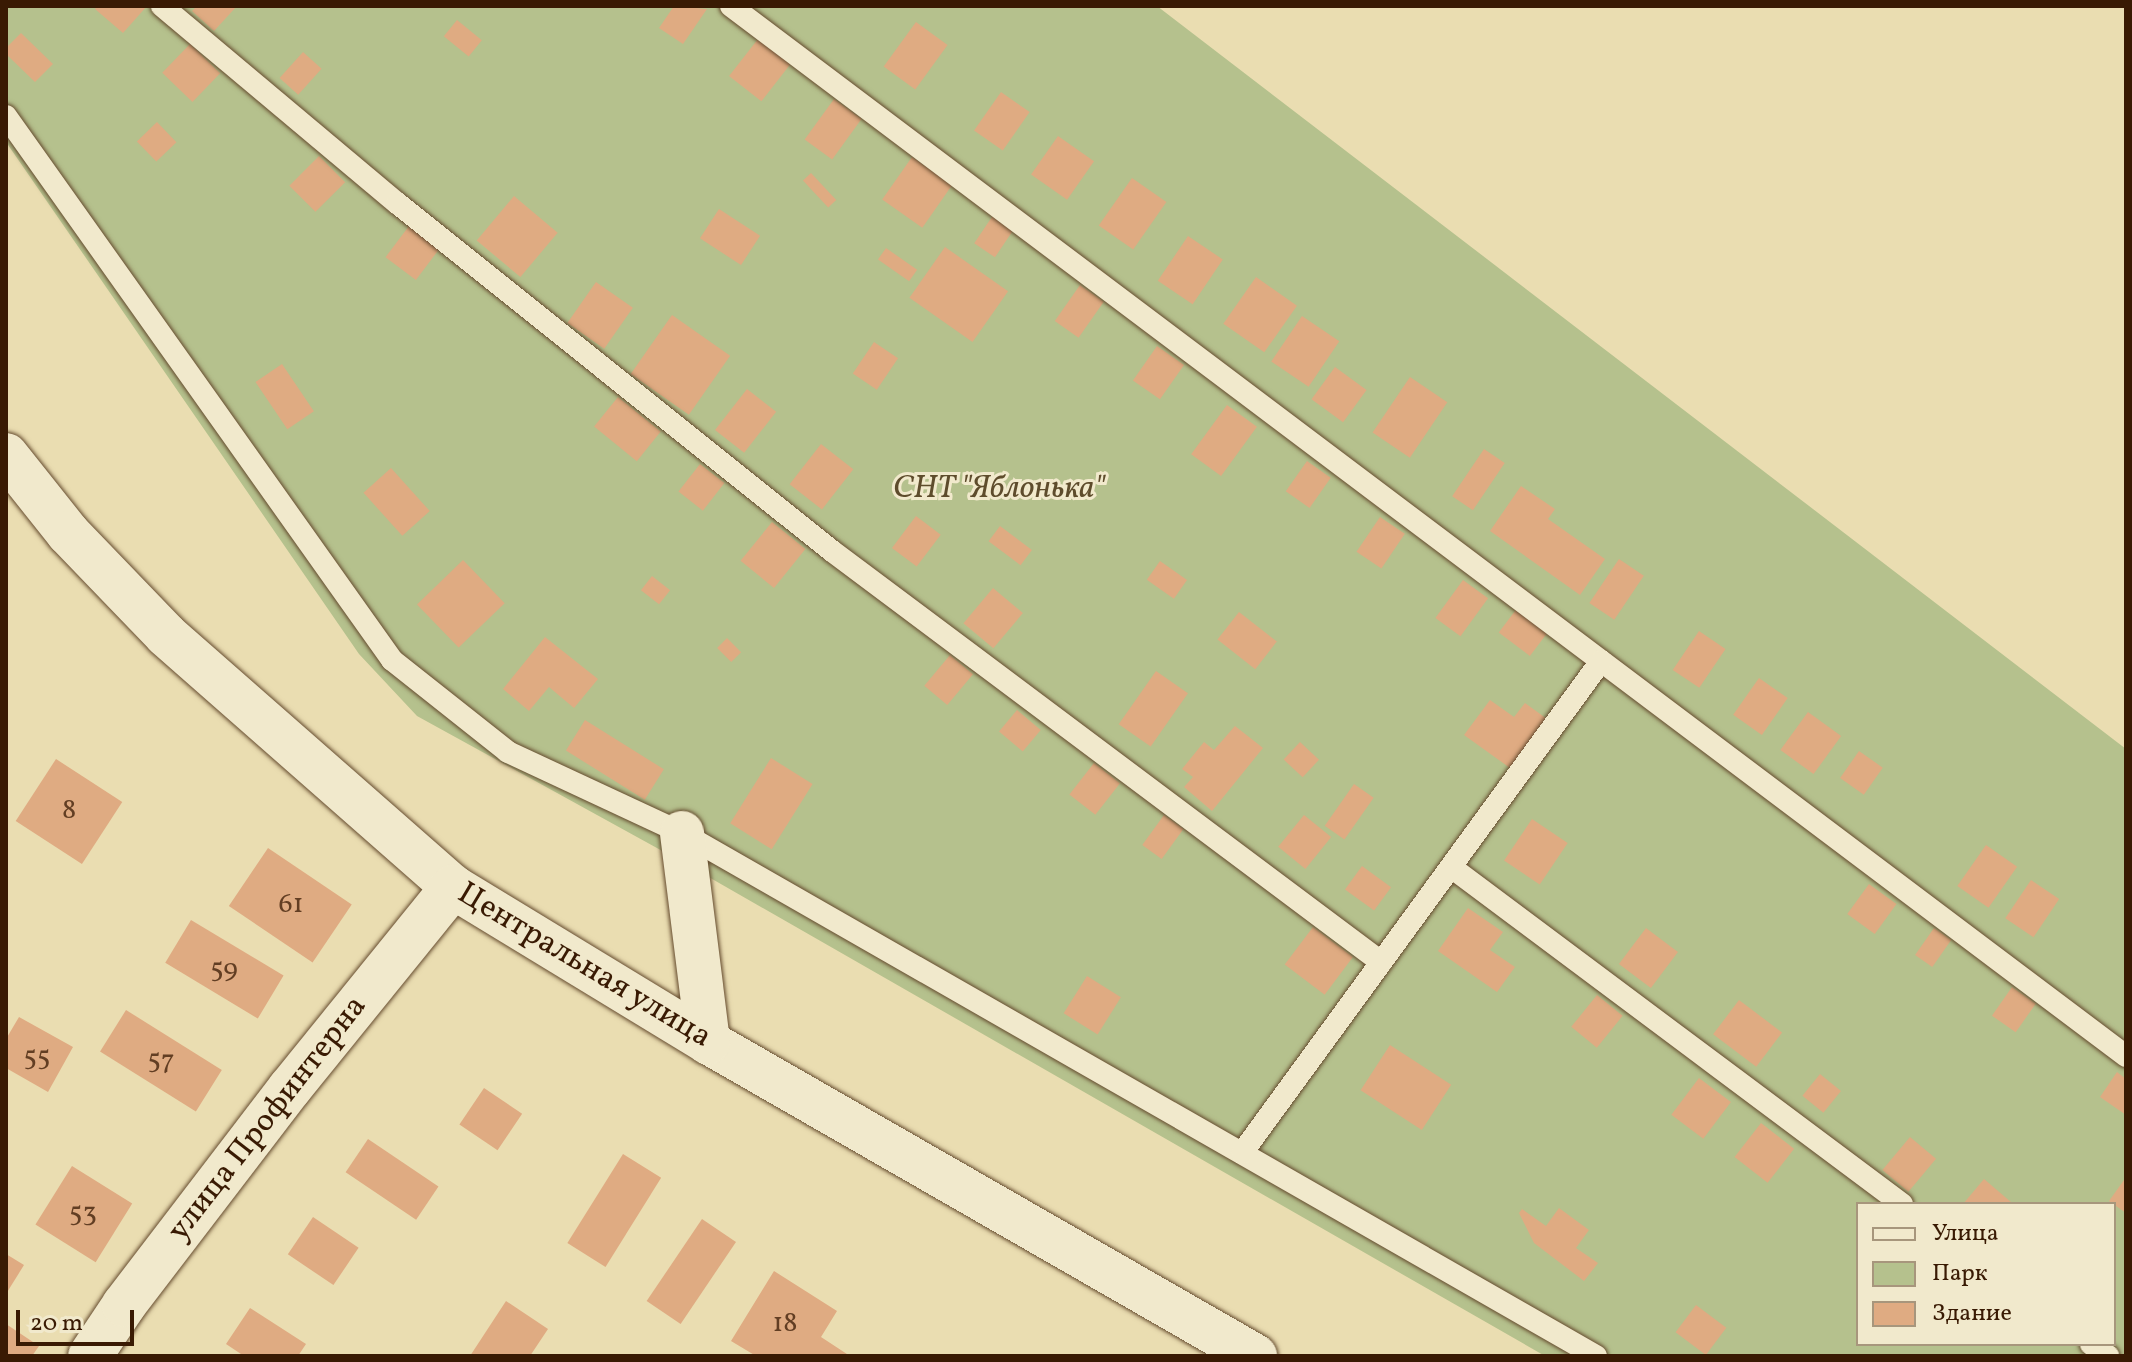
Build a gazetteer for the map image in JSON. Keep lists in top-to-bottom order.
{
  "streets": {
    "street": ["Центральная улица", "улица Профинтерна"]
  },
  "crossings": [
    ["Центральная улица", "улица Профинтерна"]
  ],
  "parks": ["СНТ \"Яблонька\""],
  "house_numbers": [
    "8",
    "61",
    "59",
    "55",
    "57",
    "53",
    "18"
  ],
  "legend": ["Улица", "Парк", "Здание"],
  "scale_bar": "20 m"
}
